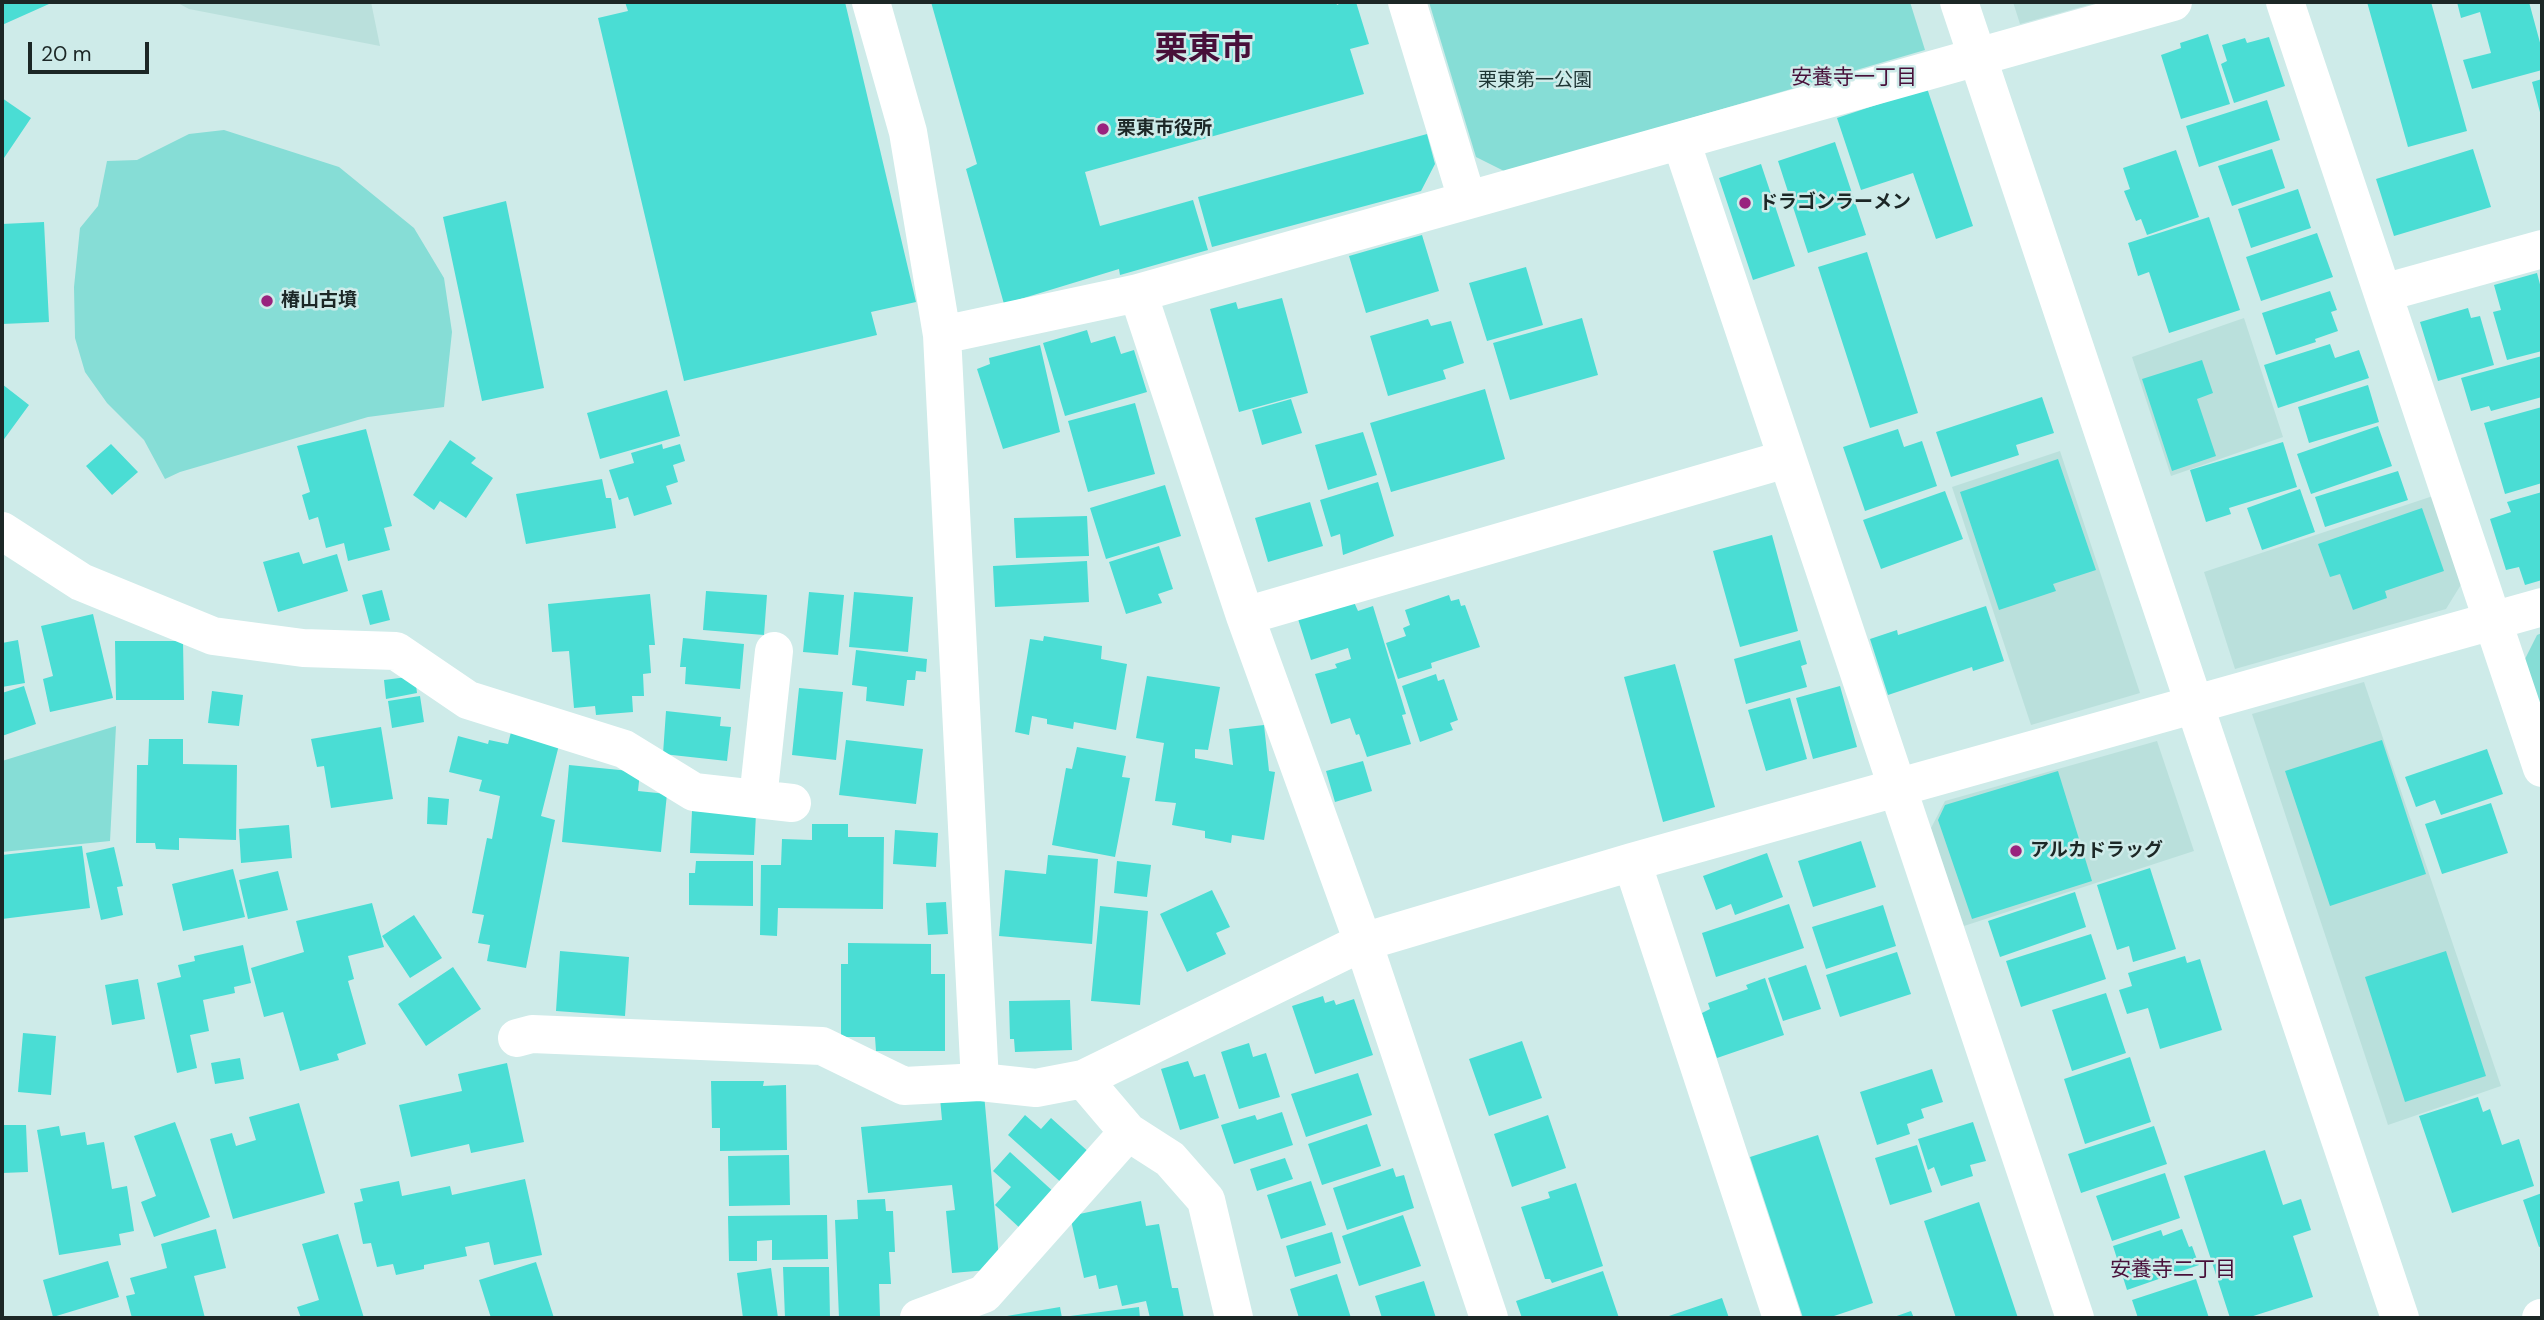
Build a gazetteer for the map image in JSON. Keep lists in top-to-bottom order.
{
  "districts": ["栗東市", "安養寺一丁目", "安養寺二丁目"],
  "parks": ["栗東第一公園"],
  "places": [
    "栗東市役所",
    "ドラゴンラーメン",
    "椿山古墳",
    "アルカドラッグ"
  ],
  "scale_bar": "20 m"
}
